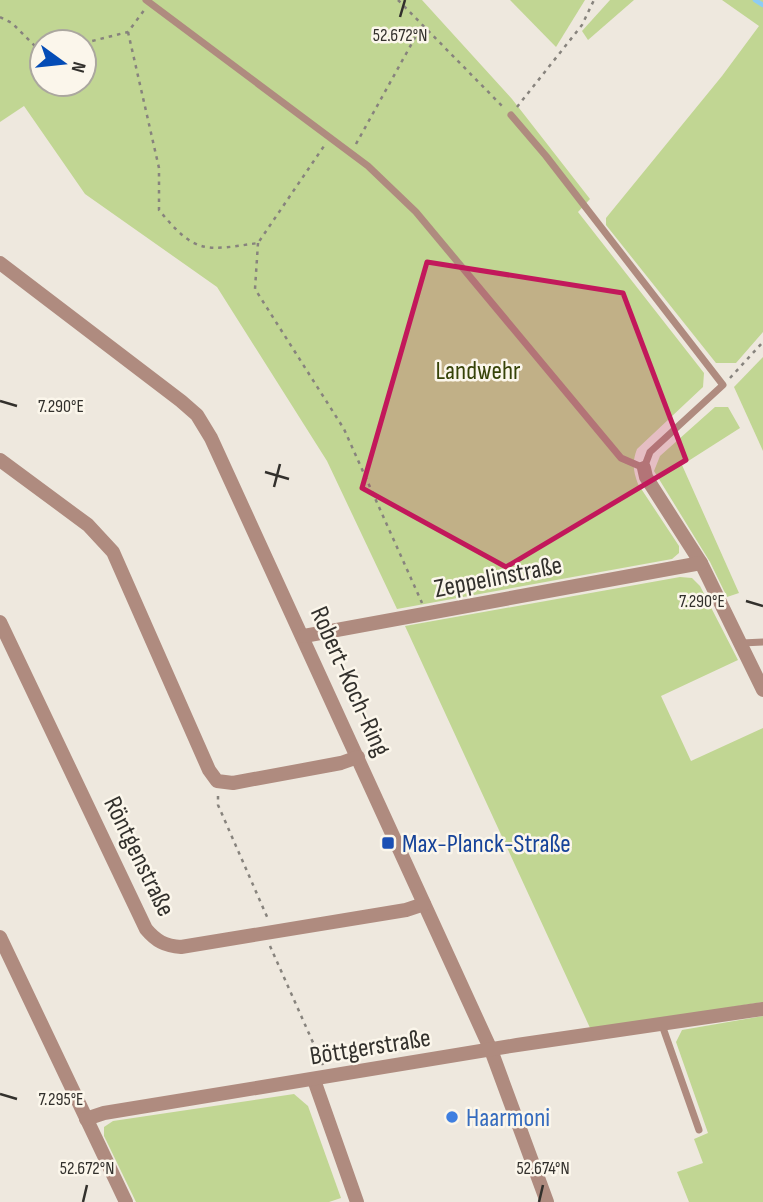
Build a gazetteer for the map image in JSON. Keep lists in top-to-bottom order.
{
  "streets": {
    "street": [
      "Zeppelinstraße",
      "Robert-Koch-Ring",
      "Röntgenstraße",
      "Böttgerstraße"
    ]
  },
  "crossings": [
    ["Zeppelinstraße", "Robert-Koch-Ring"],
    ["Robert-Koch-Ring", "Röntgenstraße"],
    ["Robert-Koch-Ring", "Böttgerstraße"]
  ],
  "parks": ["Landwehr"],
  "places": {
    "transit": ["Max-Planck-Straße"],
    "other": ["Haarmoni"]
  },
  "north": "right",
  "coordinates": [
    "52.672°N",
    "7.290°E",
    "7.295°E",
    "52.674°N"
  ]
}
